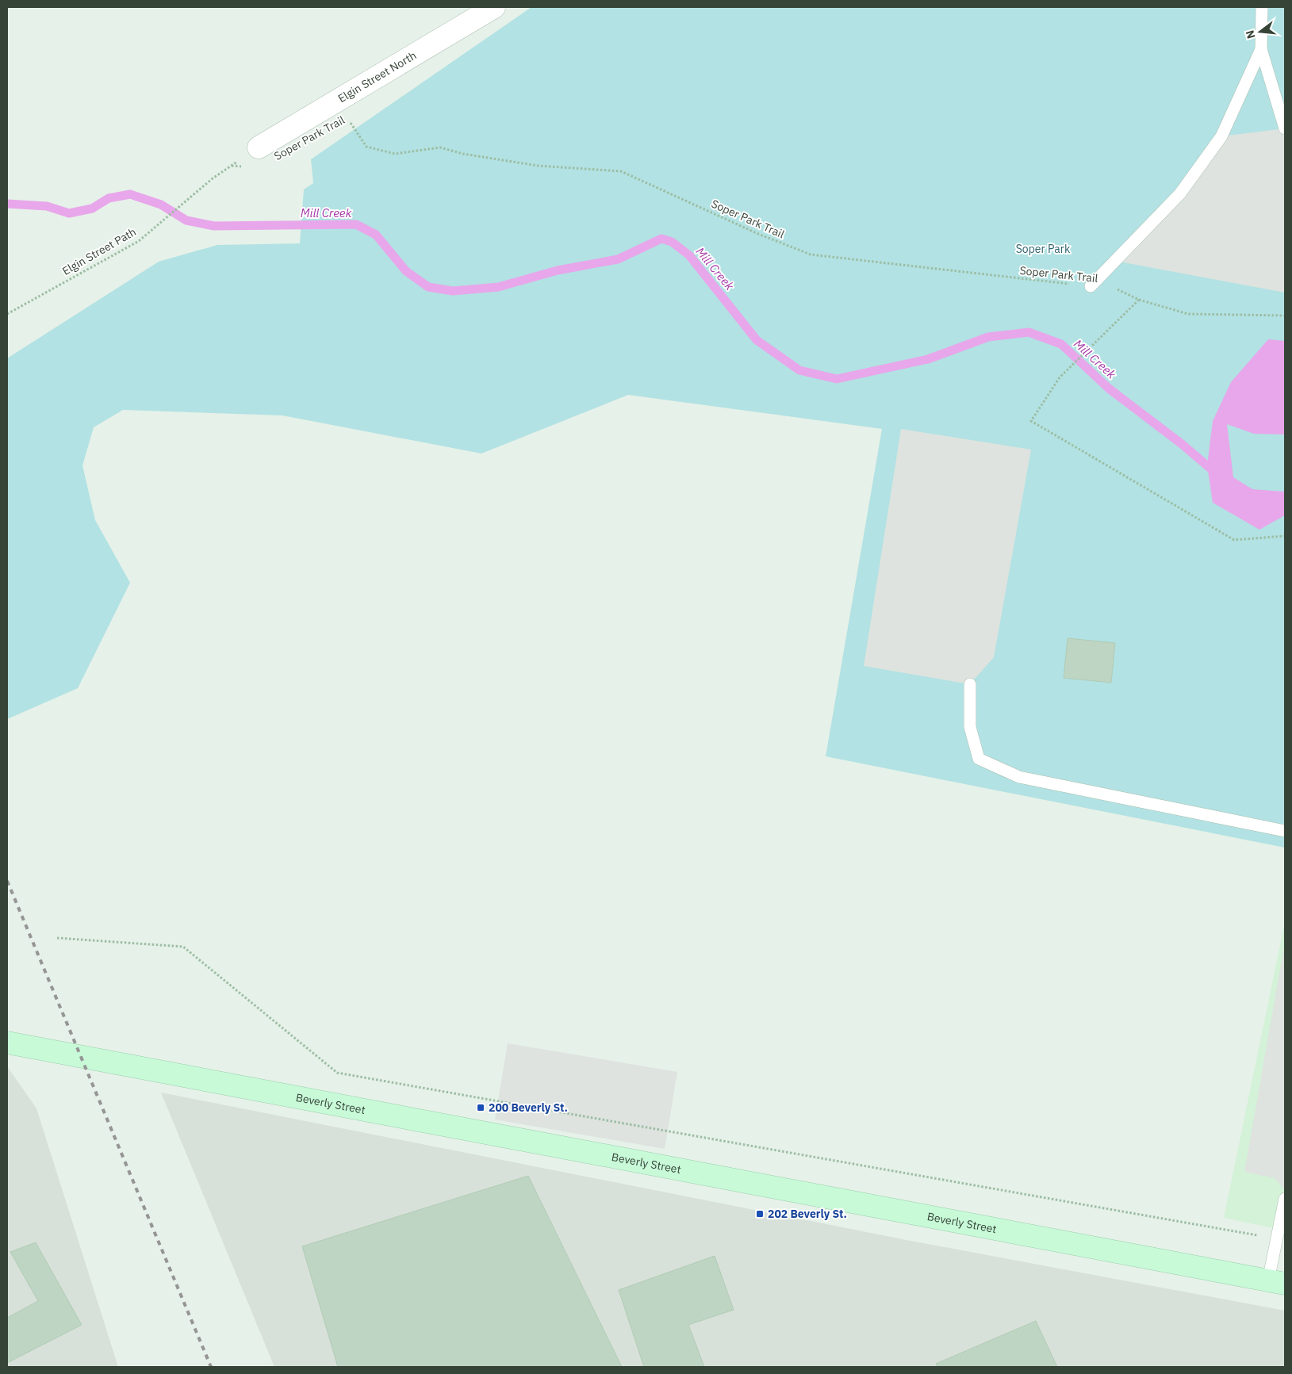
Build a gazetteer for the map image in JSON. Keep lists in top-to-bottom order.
{
  "streets": {
    "main road": ["Beverly Street"],
    "street": ["Elgin Street North"],
    "path": ["Soper Park Trail", "Elgin Street Path"]
  },
  "water": ["Mill Creek"],
  "parks": ["Soper Park"],
  "places": {
    "transit": ["200 Beverly St.", "202 Beverly St."]
  },
  "north": "left"
}
